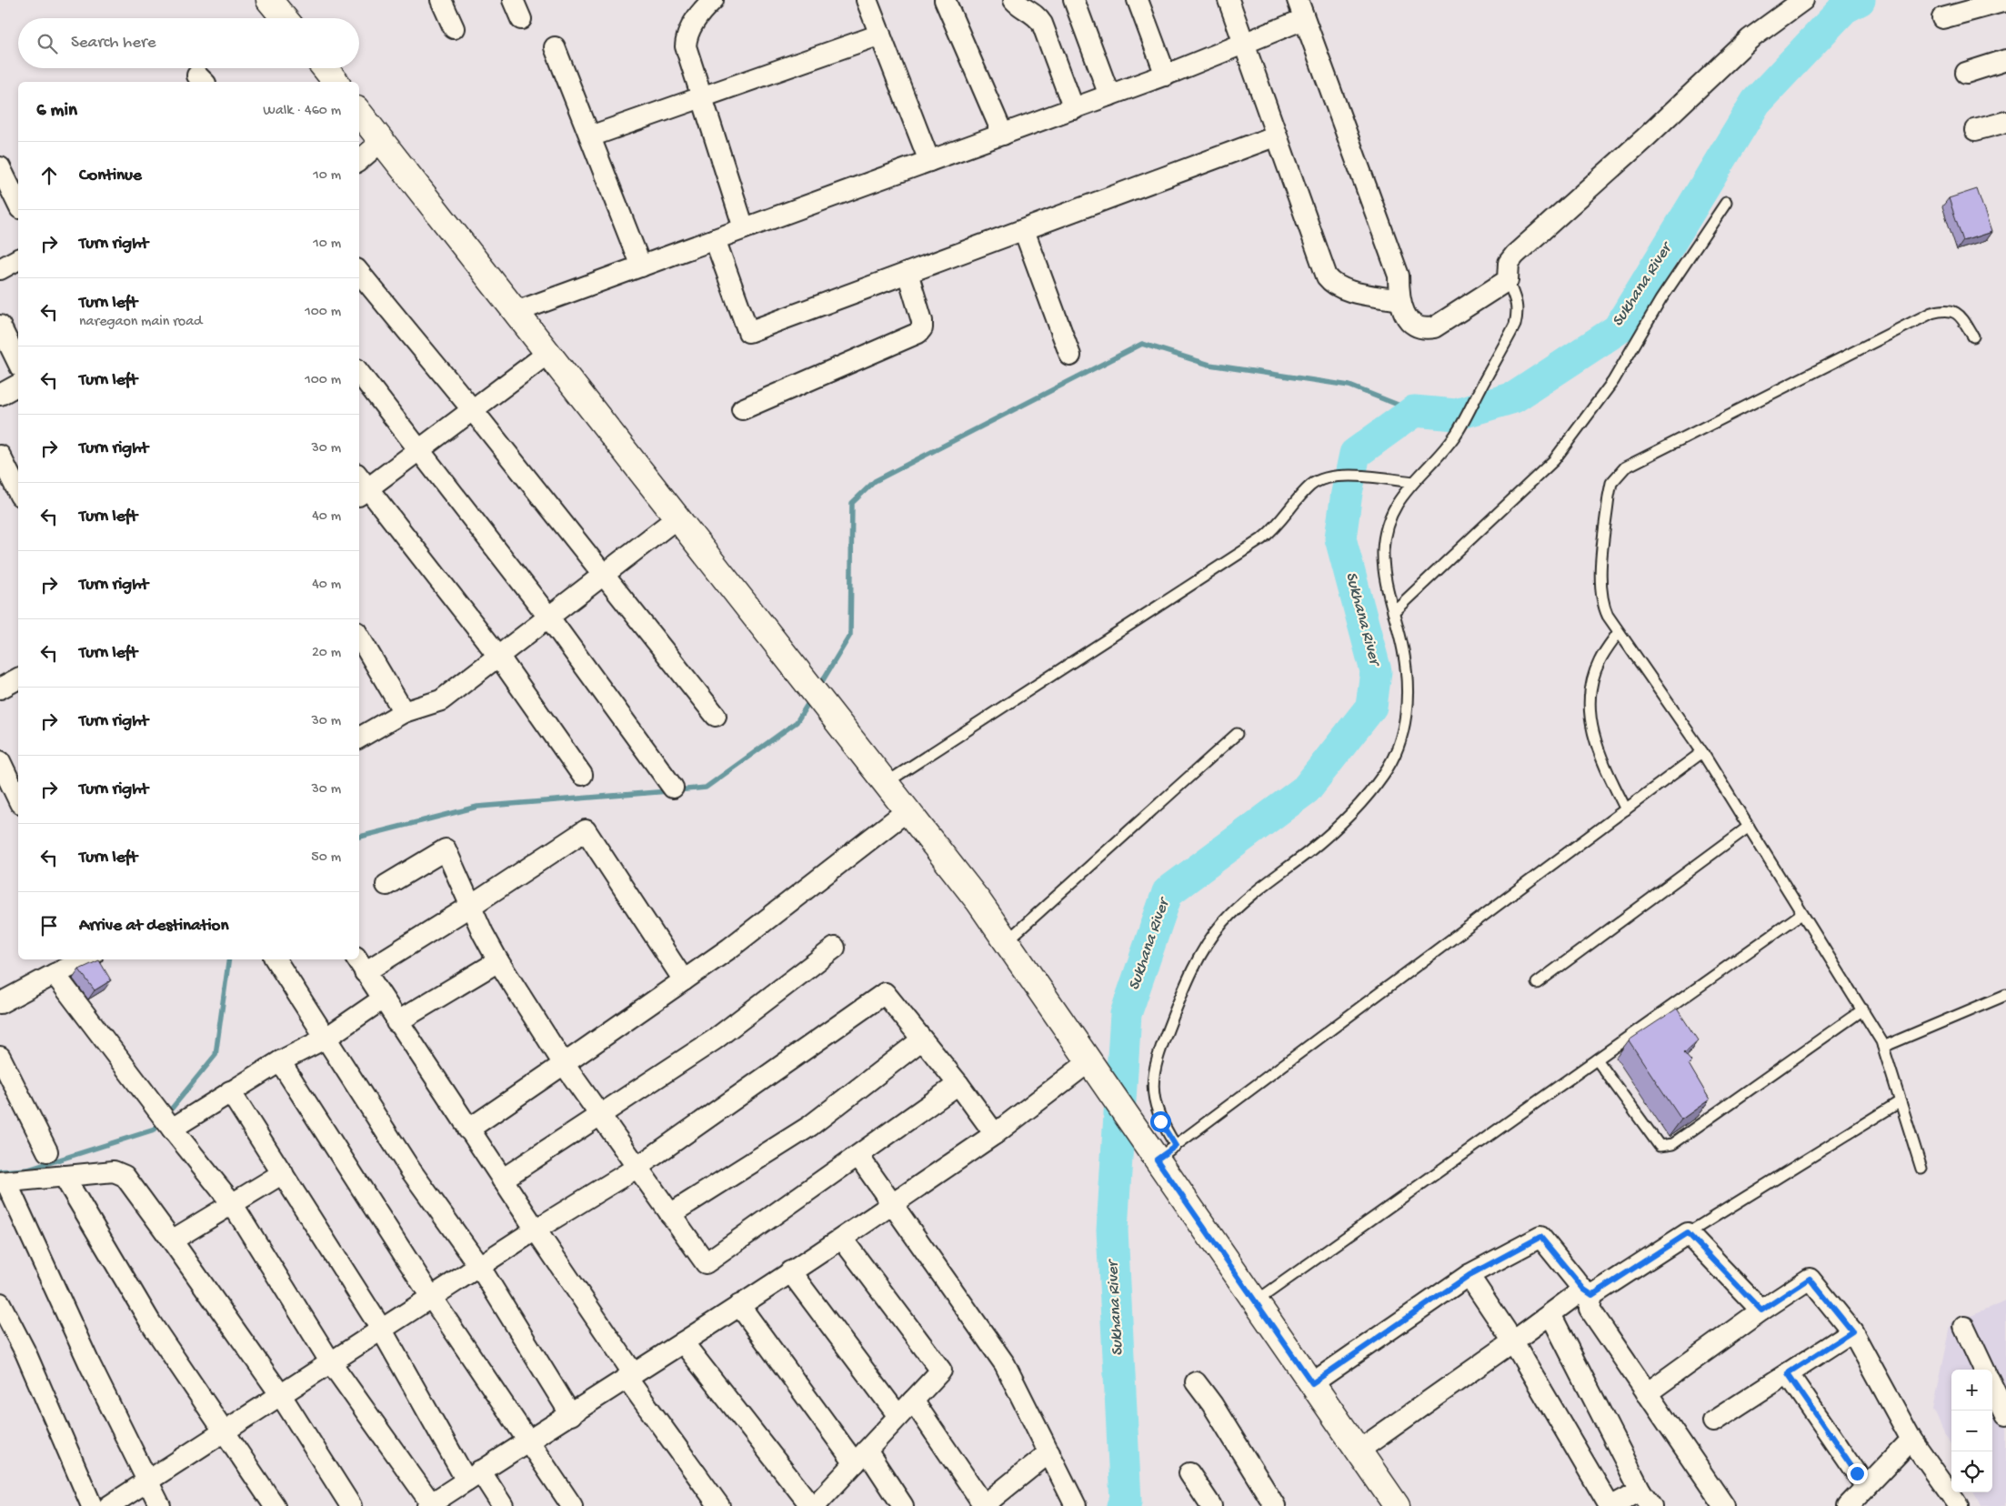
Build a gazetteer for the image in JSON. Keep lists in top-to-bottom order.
{
  "water": ["Sukhana River"],
  "page": {
    "search": "Search here",
    "heading": ["6 min", "Walk · 460 m"],
    "list": [
      ["Continue", "10 m"],
      ["Turn right", "10 m"],
      ["Turn left", "naregaon main road", "100 m"],
      ["Turn left", "100 m"],
      ["Turn right", "30 m"],
      ["Turn left", "40 m"],
      ["Turn right", "40 m"],
      ["Turn left", "20 m"],
      ["Turn right", "30 m"],
      ["Turn right", "30 m"],
      ["Turn left", "50 m"],
      "Arrive at destination"
    ],
    "map_buttons": ["+", "−"]
  }
}
